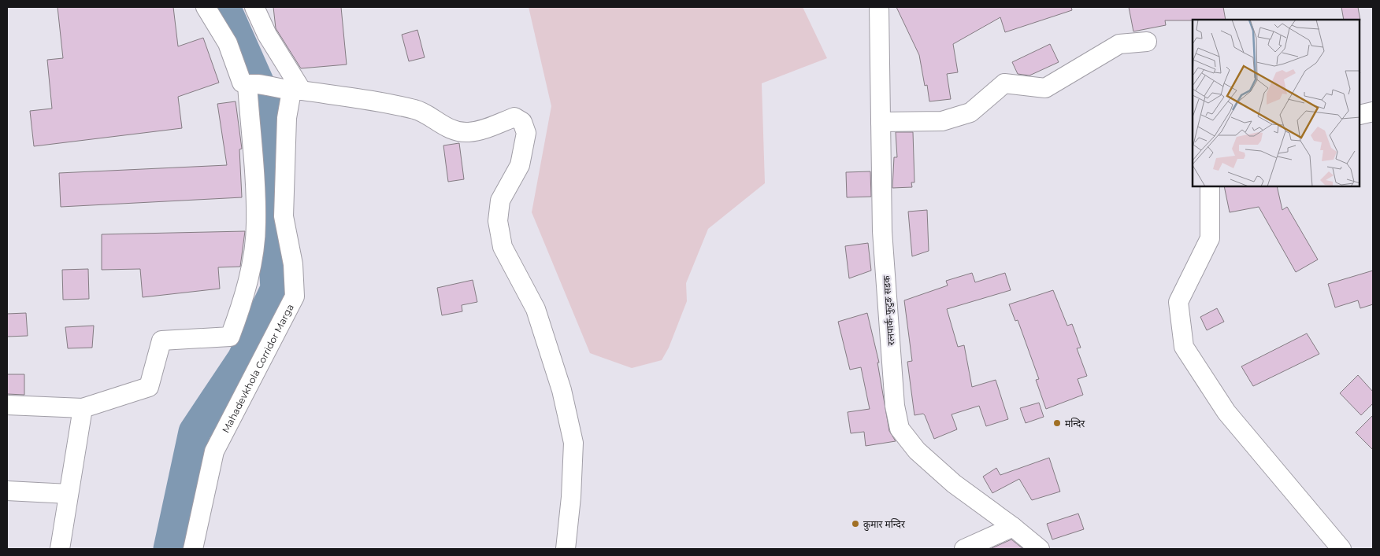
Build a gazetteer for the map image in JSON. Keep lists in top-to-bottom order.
{
  "streets": {
    "street": ["रत्नपार्क-फुटुङ सडक", "Mahadevkhola Corridor Marga"]
  },
  "places": ["मन्दिर", "कुमार मन्दिर"]
}
